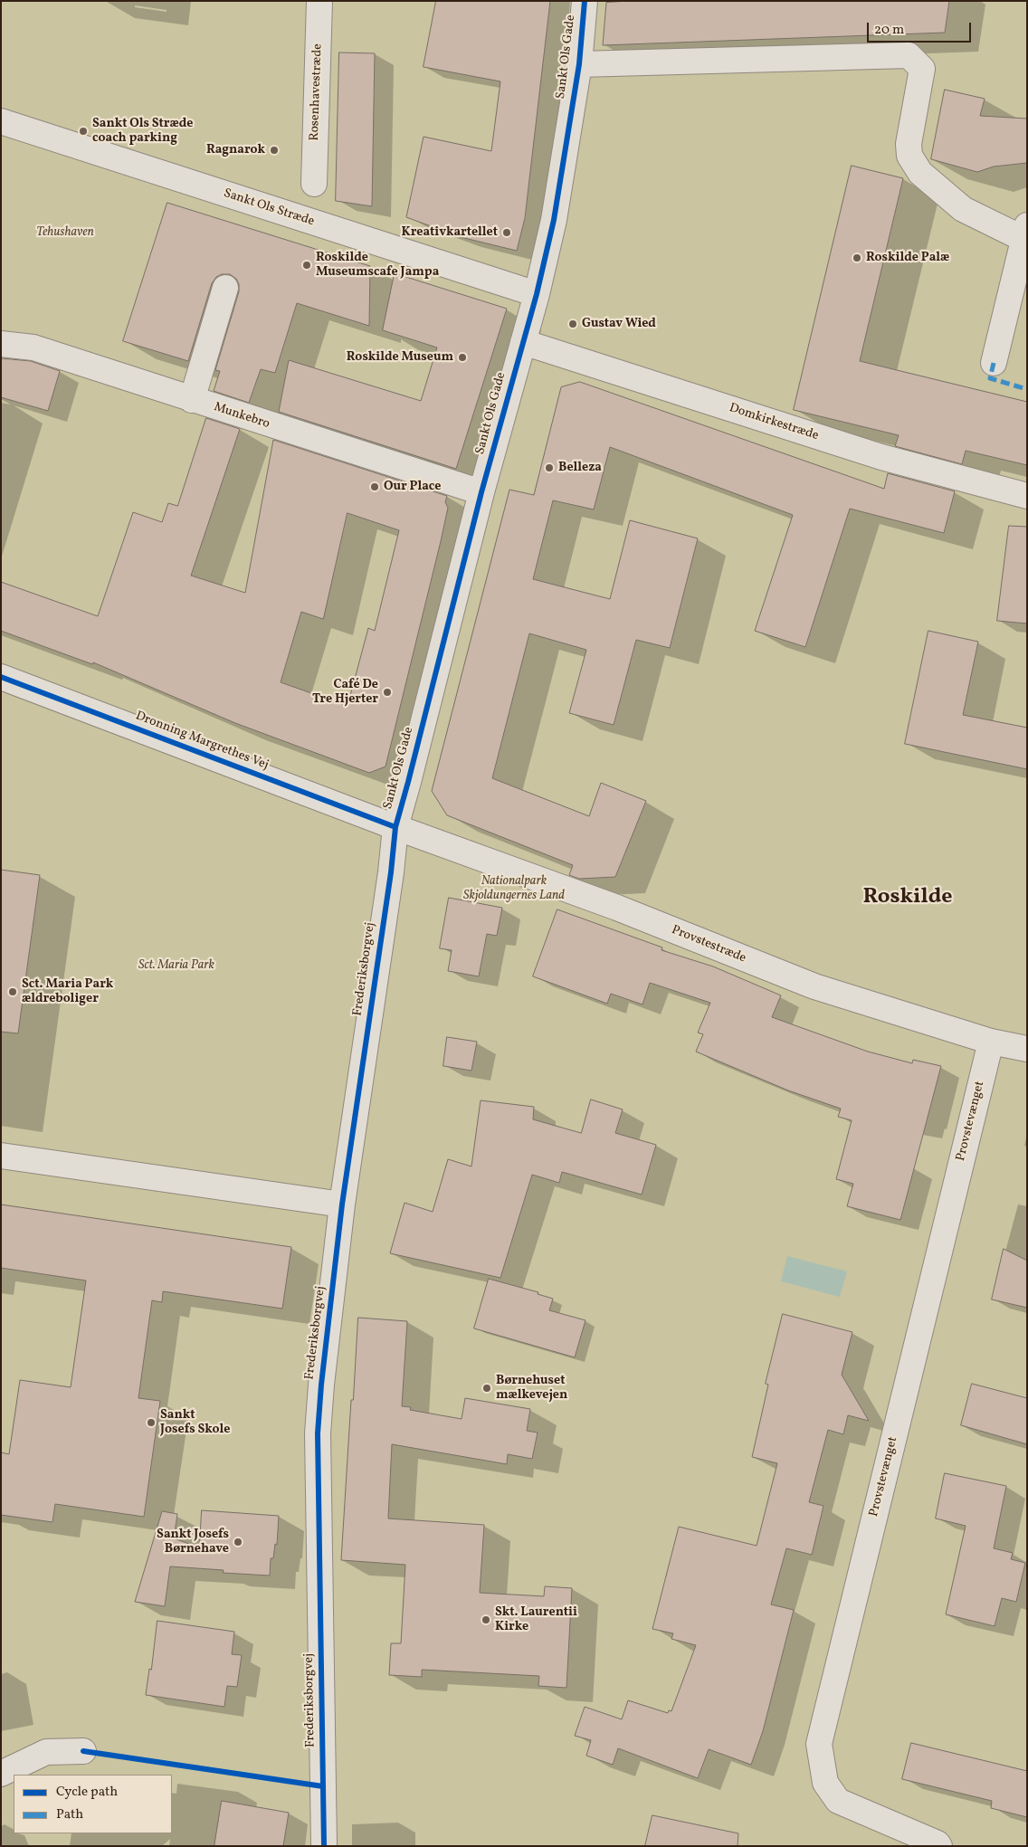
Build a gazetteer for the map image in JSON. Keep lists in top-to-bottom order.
{
  "streets": {
    "street": [
      "Sankt Ols Gade",
      "Rosenhavestræde",
      "Sankt Ols Stræde",
      "Munkebro",
      "Domkirkestræde",
      "Dronning Margrethes Vej",
      "Provstestræde",
      "Frederiksborgvej",
      "Provstevænget"
    ]
  },
  "crossings": [
    ["Sankt Ols Gade", "Sankt Ols Stræde"],
    ["Sankt Ols Gade", "Munkebro"],
    ["Sankt Ols Gade", "Domkirkestræde"],
    ["Sankt Ols Gade", "Dronning Margrethes Vej"],
    ["Sankt Ols Gade", "Provstestræde"],
    ["Sankt Ols Gade", "Frederiksborgvej"],
    ["Dronning Margrethes Vej", "Provstestræde"],
    ["Dronning Margrethes Vej", "Frederiksborgvej"],
    ["Provstestræde", "Frederiksborgvej"],
    ["Provstestræde", "Provstevænget"]
  ],
  "districts": ["Roskilde"],
  "parks": ["Tehushaven", "Nationalpark Skjoldungernes Land", "Sct. Maria Park"],
  "places": [
    "Sankt Ols Stræde coach parking",
    "Ragnarok",
    "Kreativkartellet",
    "Roskilde Palæ",
    "Roskilde Museumscafe Jampa",
    "Gustav Wied",
    "Roskilde Museum",
    "Belleza",
    "Our Place",
    "Café De Tre Hjerter",
    "Sct. Maria Park ældreboliger",
    "Børnehuset mælkevejen",
    "Sankt Josefs Skole",
    "Sankt Josefs Børnehave",
    "Skt. Laurentii Kirke"
  ],
  "legend": ["Cycle path", "Path"],
  "scale_bar": "20 m"
}
